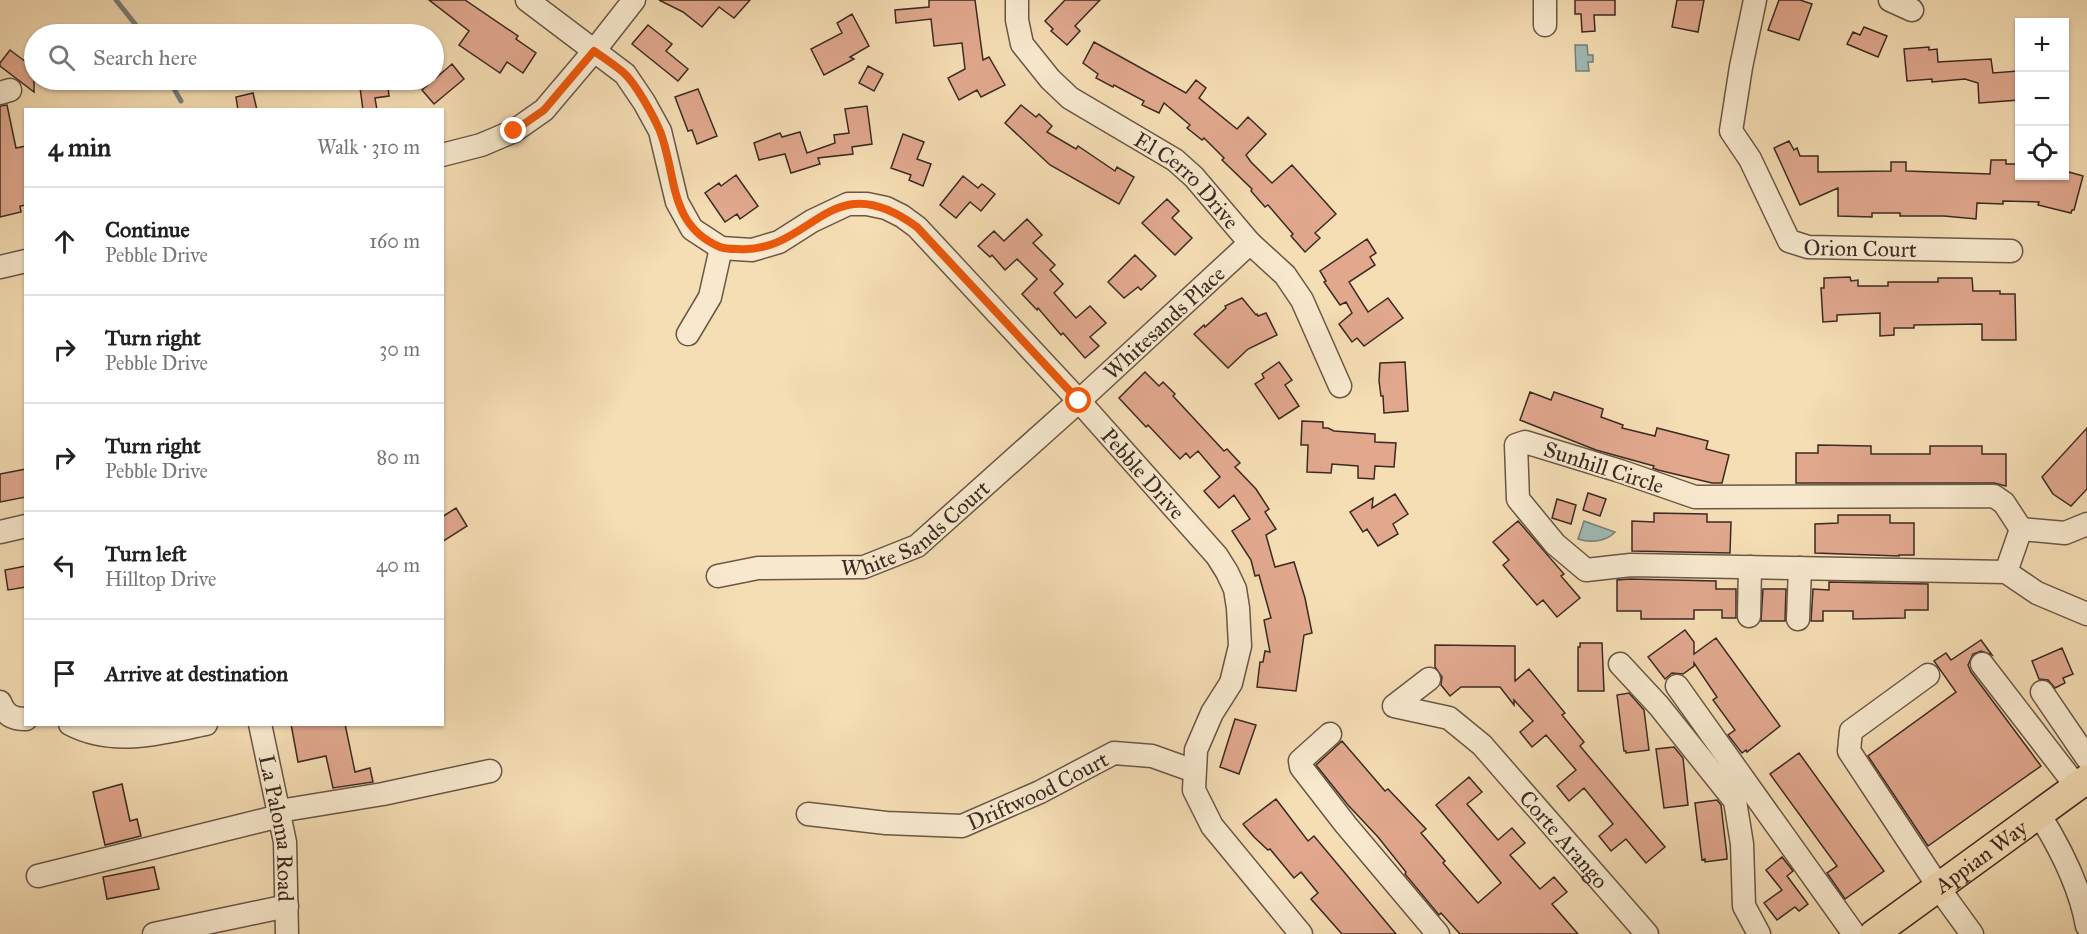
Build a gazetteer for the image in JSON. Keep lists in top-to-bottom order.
{
  "streets": {
    "main road": ["Appian Way"],
    "street": [
      "El Cerro Drive",
      "Orion Court",
      "Whitesands Place",
      "Sunhill Circle",
      "Pebble Drive",
      "White Sands Court",
      "Driftwood Court",
      "La Paloma Road",
      "Corte Arango"
    ]
  },
  "crossings": [
    ["El Cerro Drive", "Whitesands Place"],
    ["Whitesands Place", "Pebble Drive"],
    ["Whitesands Place", "White Sands Court"],
    ["Pebble Drive", "White Sands Court"],
    ["Pebble Drive", "Driftwood Court"]
  ],
  "page": {
    "map_buttons": ["+", "−"],
    "search": "Search here",
    "heading": ["4 min", "Walk · 310 m"],
    "list": [
      ["Continue", "Pebble Drive", "160 m"],
      ["Turn right", "Pebble Drive", "30 m"],
      ["Turn right", "Pebble Drive", "80 m"],
      ["Turn left", "Hilltop Drive", "40 m"],
      "Arrive at destination"
    ]
  }
}
